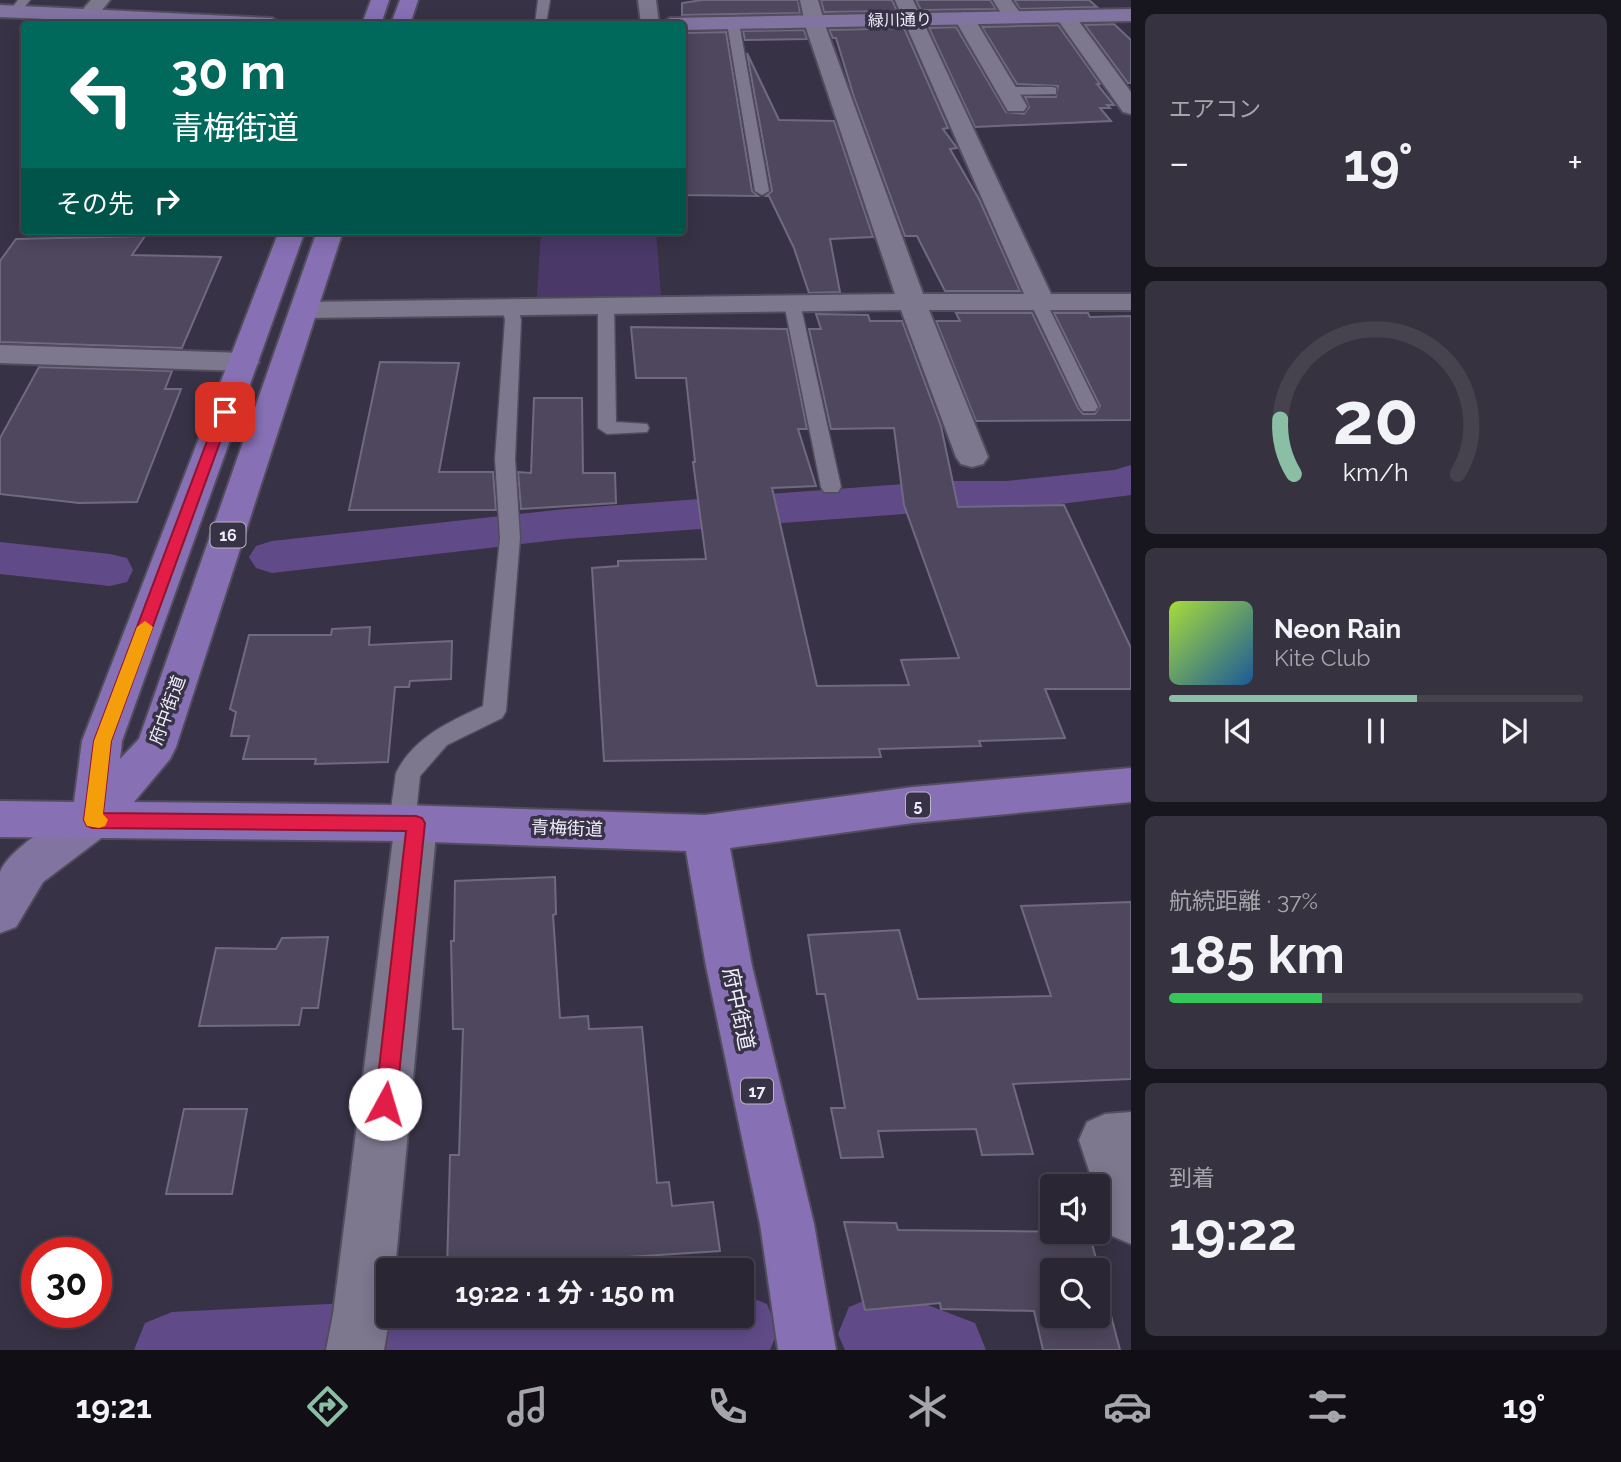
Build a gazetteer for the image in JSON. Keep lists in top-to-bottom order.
{
  "streets": {
    "main road": [
      "16",
      "府中街道",
      "5",
      "青梅街道",
      "17"
    ],
    "street": ["緑川通り"]
  },
  "crossings": [
    ["16", "府中街道"],
    ["16", "青梅街道"],
    ["府中街道", "青梅街道"]
  ],
  "page": {
    "tile": [
      "エアコン",
      ["航続距離 · 37%", "185 km"],
      ["到着", "19:22"]
    ],
    "turn": ["30 m", "青梅街道"],
    "heat": ["−", "19°", "+"],
    "then": "その先",
    "song": ["Neon Rain", "Kite Club"],
    "limit": "30",
    "trip": "19:22 · 1 分 · 150 m",
    "tabs": ["19:21", "19°"],
    "gauge": ["20", "km/h"]
  }
}
